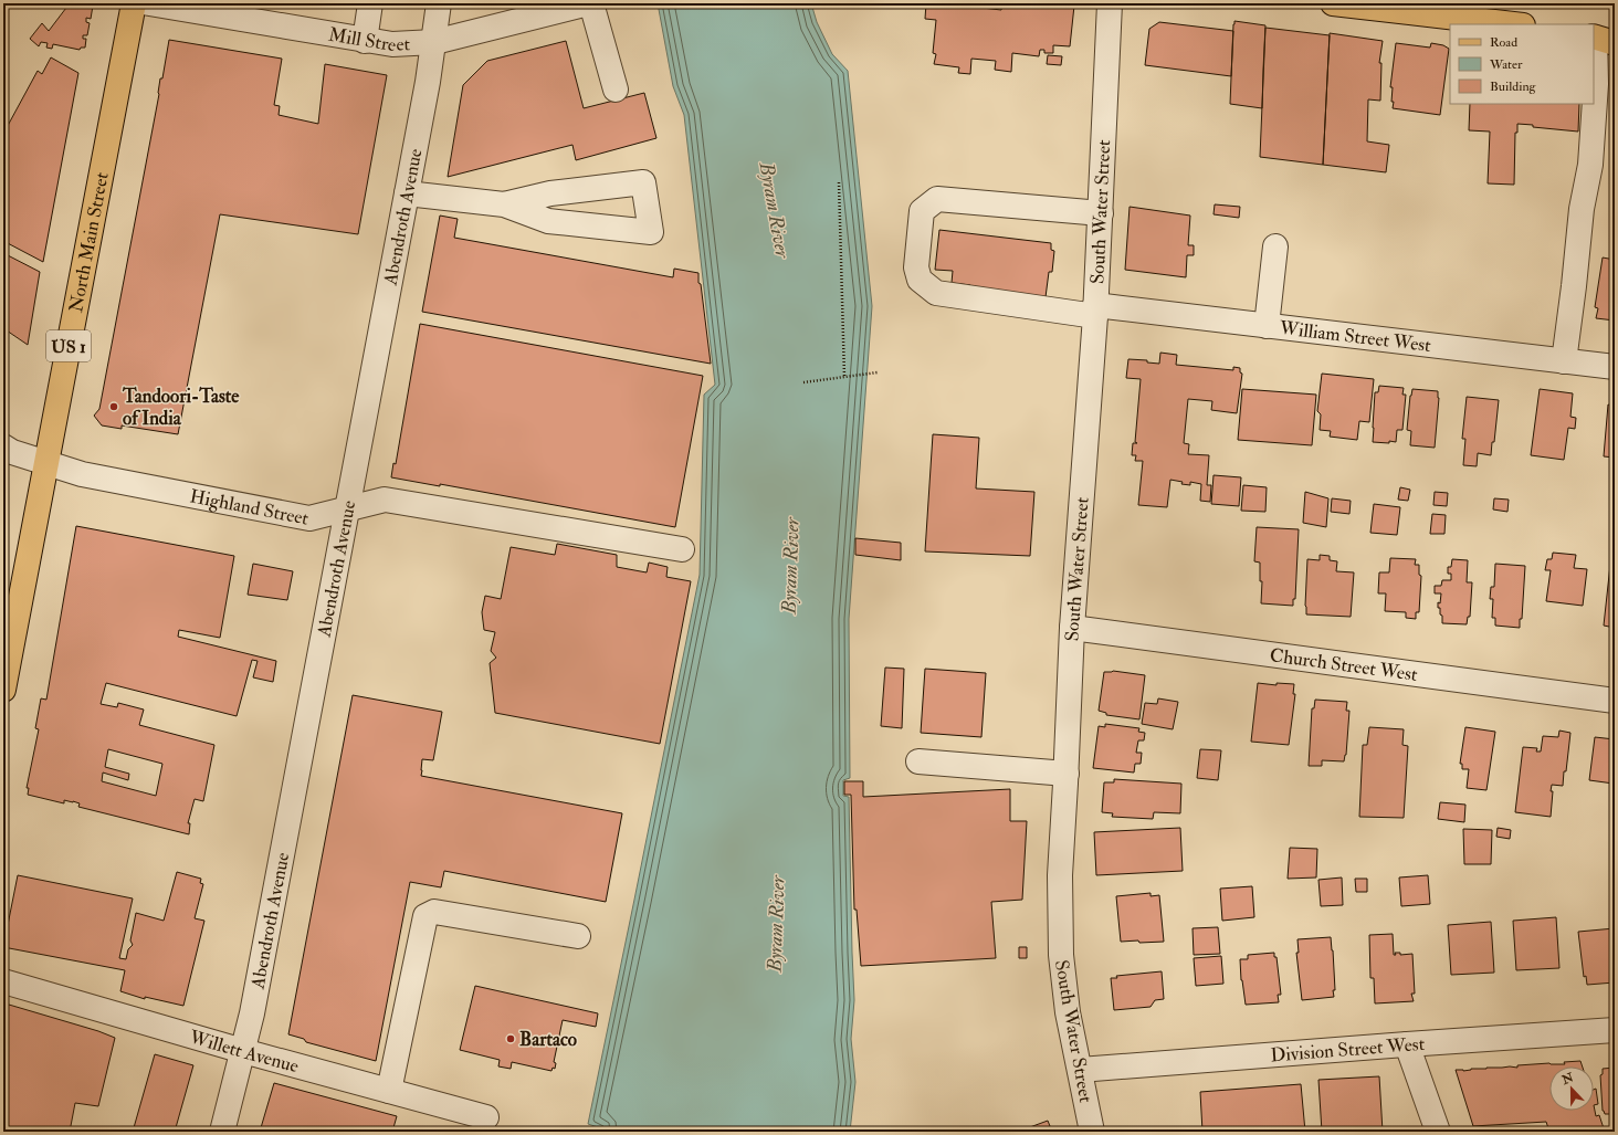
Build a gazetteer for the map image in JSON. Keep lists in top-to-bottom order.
{
  "streets": {
    "main road": ["North Main Street", "US 1"],
    "street": [
      "Mill Street",
      "South Water Street",
      "Abendroth Avenue",
      "William Street West",
      "Highland Street",
      "Church Street West",
      "Division Street West",
      "Willett Avenue"
    ]
  },
  "crossings": [
    ["Mill Street", "Abendroth Avenue"],
    ["South Water Street", "William Street West"],
    ["South Water Street", "Church Street West"],
    ["South Water Street", "Division Street West"],
    ["Abendroth Avenue", "Highland Street"],
    ["Abendroth Avenue", "Willett Avenue"],
    ["North Main Street", "Highland Street"]
  ],
  "water": ["Byram River"],
  "places": ["Tandoori-Taste of India", "Bartaco"],
  "legend": ["Road", "Water", "Building"],
  "north": "top"
}
